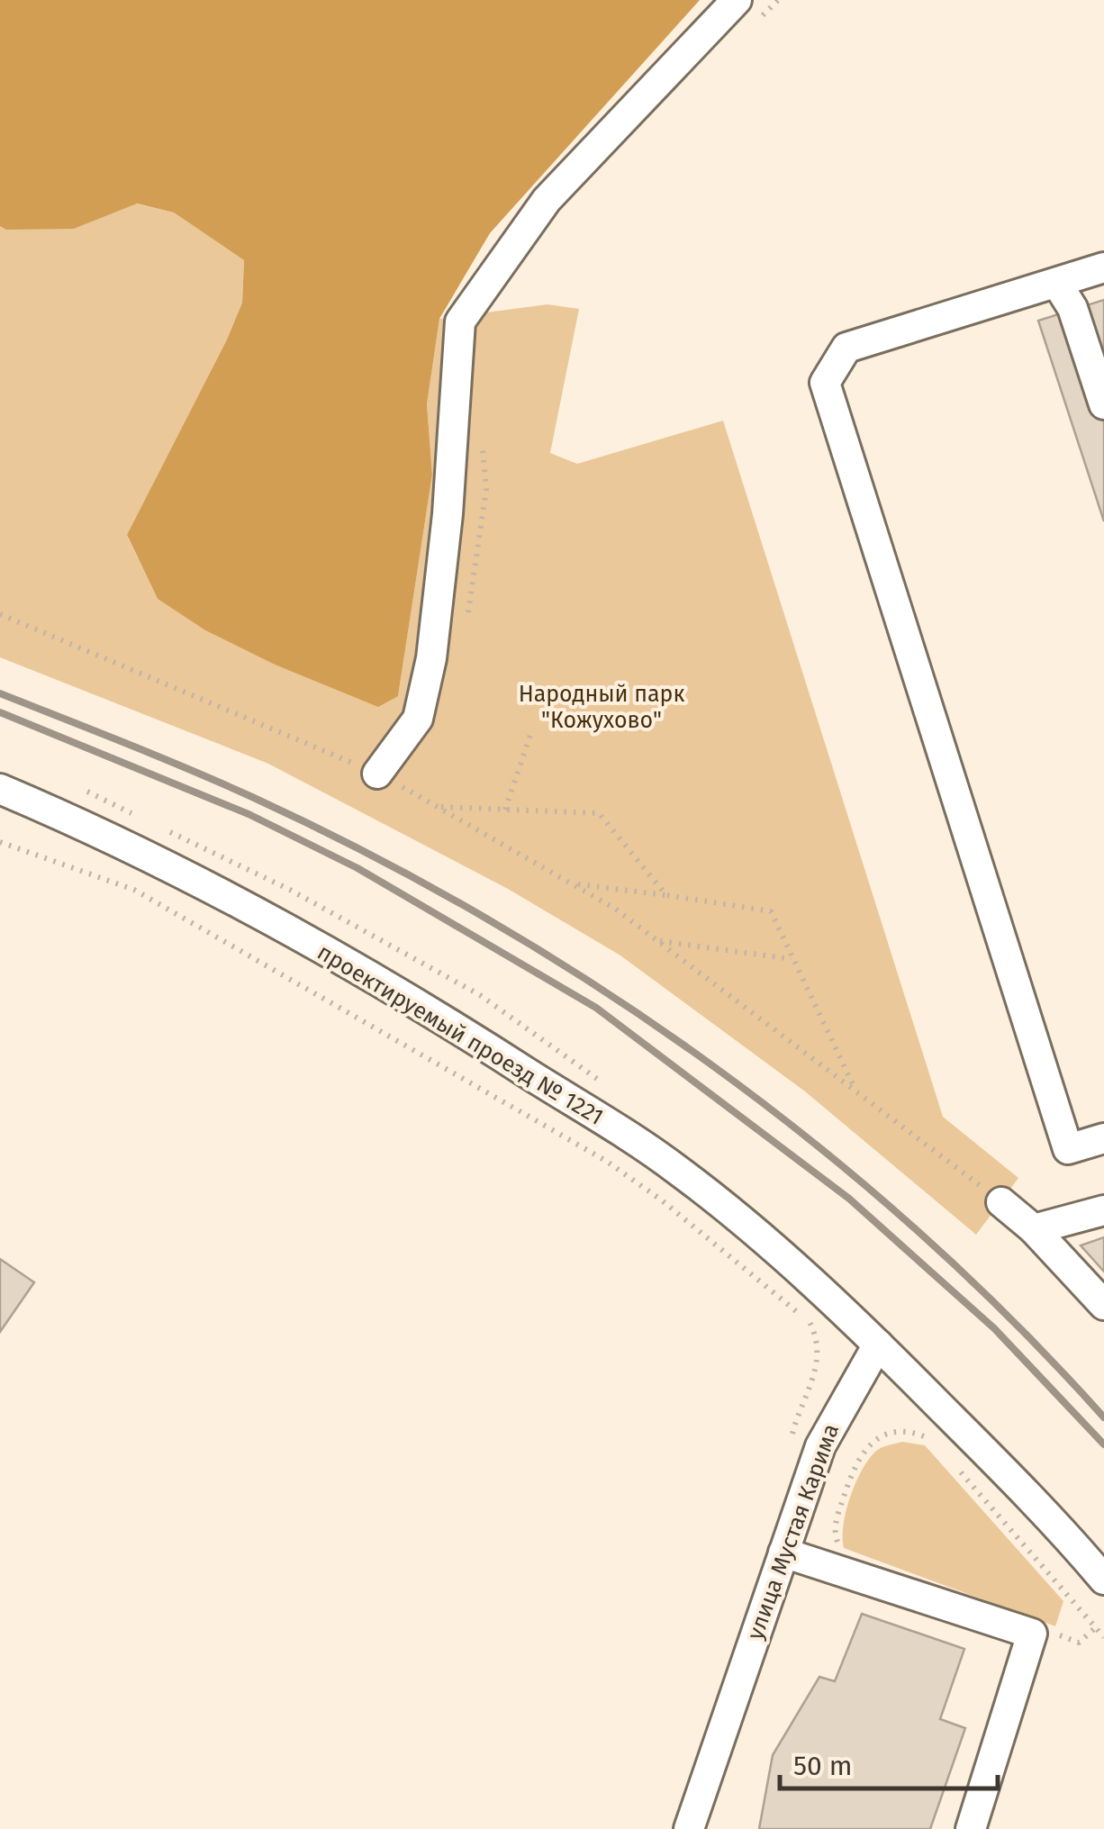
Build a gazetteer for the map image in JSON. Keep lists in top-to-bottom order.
{
  "streets": {
    "street": ["проектируемый проезд № 1221", "улица Мустая Карима"]
  },
  "crossings": [
    ["проектируемый проезд № 1221", "улица Мустая Карима"]
  ],
  "parks": ["Народный парк \"Кожухово\""],
  "scale_bar": "50 m"
}
